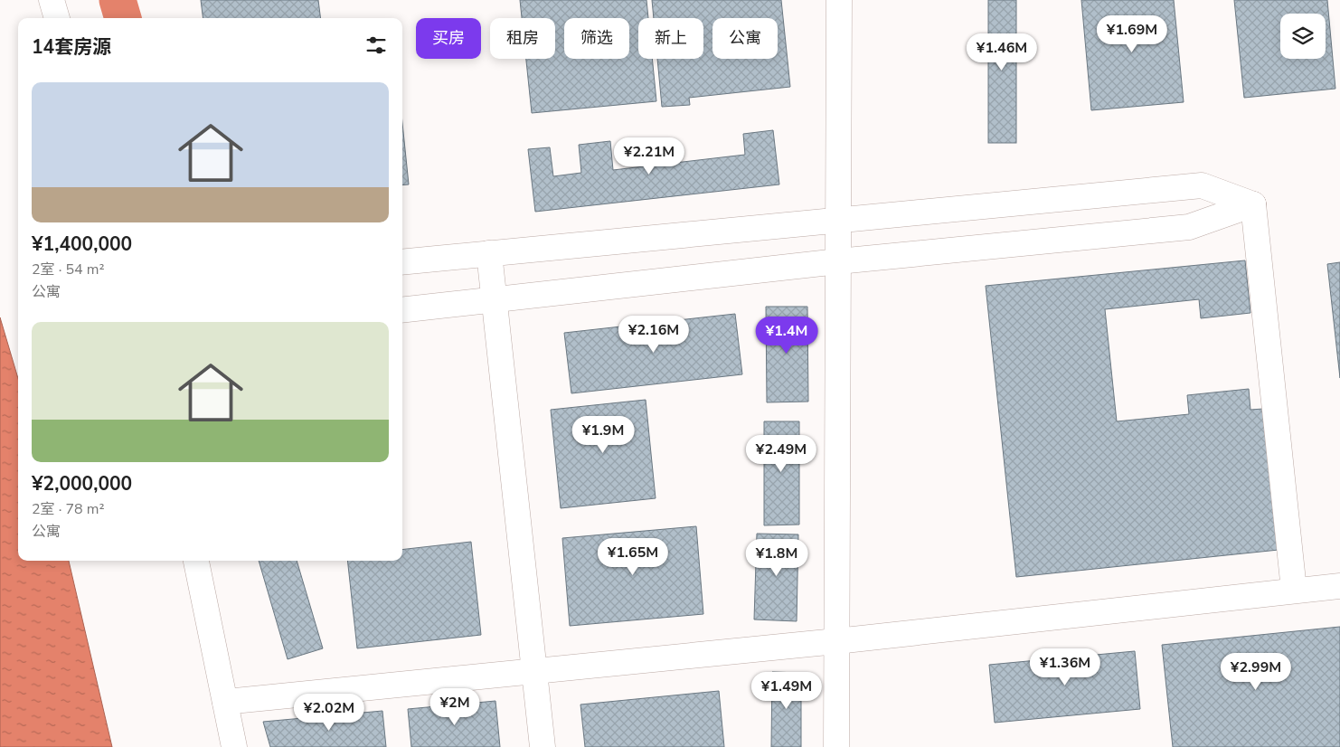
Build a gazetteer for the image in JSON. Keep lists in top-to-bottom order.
{
  "page": {
    "price": [
      "¥1.69M",
      "¥1.46M",
      "¥2.21M",
      "¥2.16M",
      "¥1.4M",
      "¥1.9M",
      "¥2.49M",
      "¥1.65M",
      "¥1.8M",
      "¥1.36M",
      "¥2.99M",
      "¥1.49M",
      "¥2M",
      "¥2.02M"
    ],
    "chip": [
      "买房",
      "租房",
      "筛选",
      "新上",
      "公寓"
    ],
    "heading": "14套房源",
    "list": [
      {
        "name": "¥1,400,000",
        "note": "2室 · 54 m² · 公寓"
      },
      {
        "name": "¥2,000,000",
        "note": "2室 · 78 m² · 公寓"
      }
    ]
  }
}
